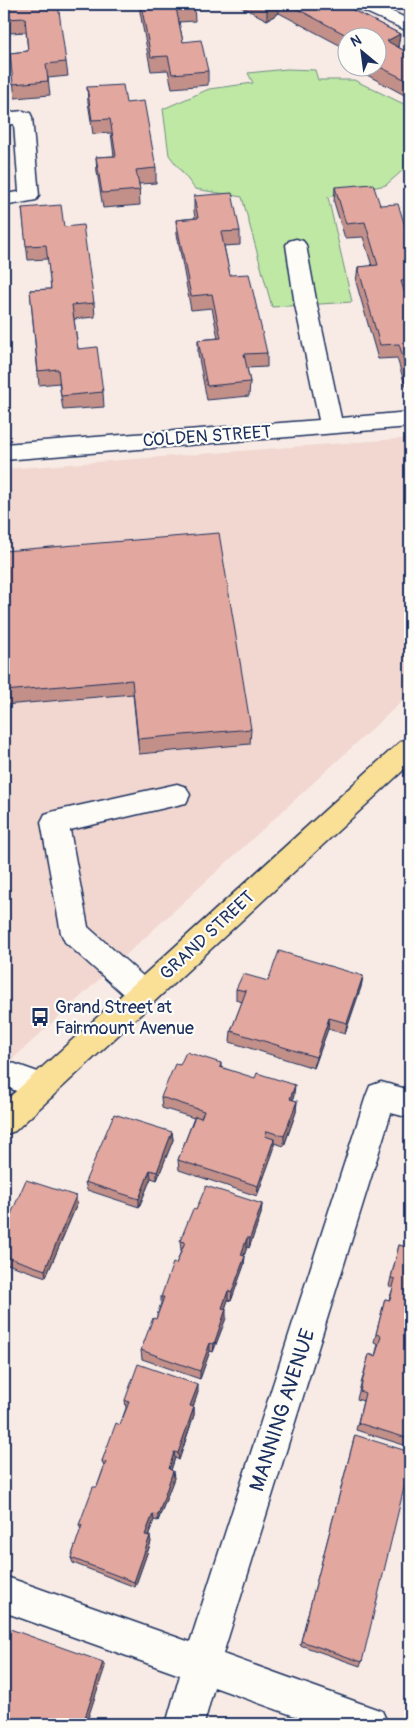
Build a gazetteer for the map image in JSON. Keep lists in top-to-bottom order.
{
  "streets": {
    "main road": ["GRAND STREET"],
    "street": ["COLDEN STREET", "MANNING AVENUE"]
  },
  "places": {
    "bus stop": ["Grand Street at Fairmount Avenue"]
  },
  "north": "top left"
}
